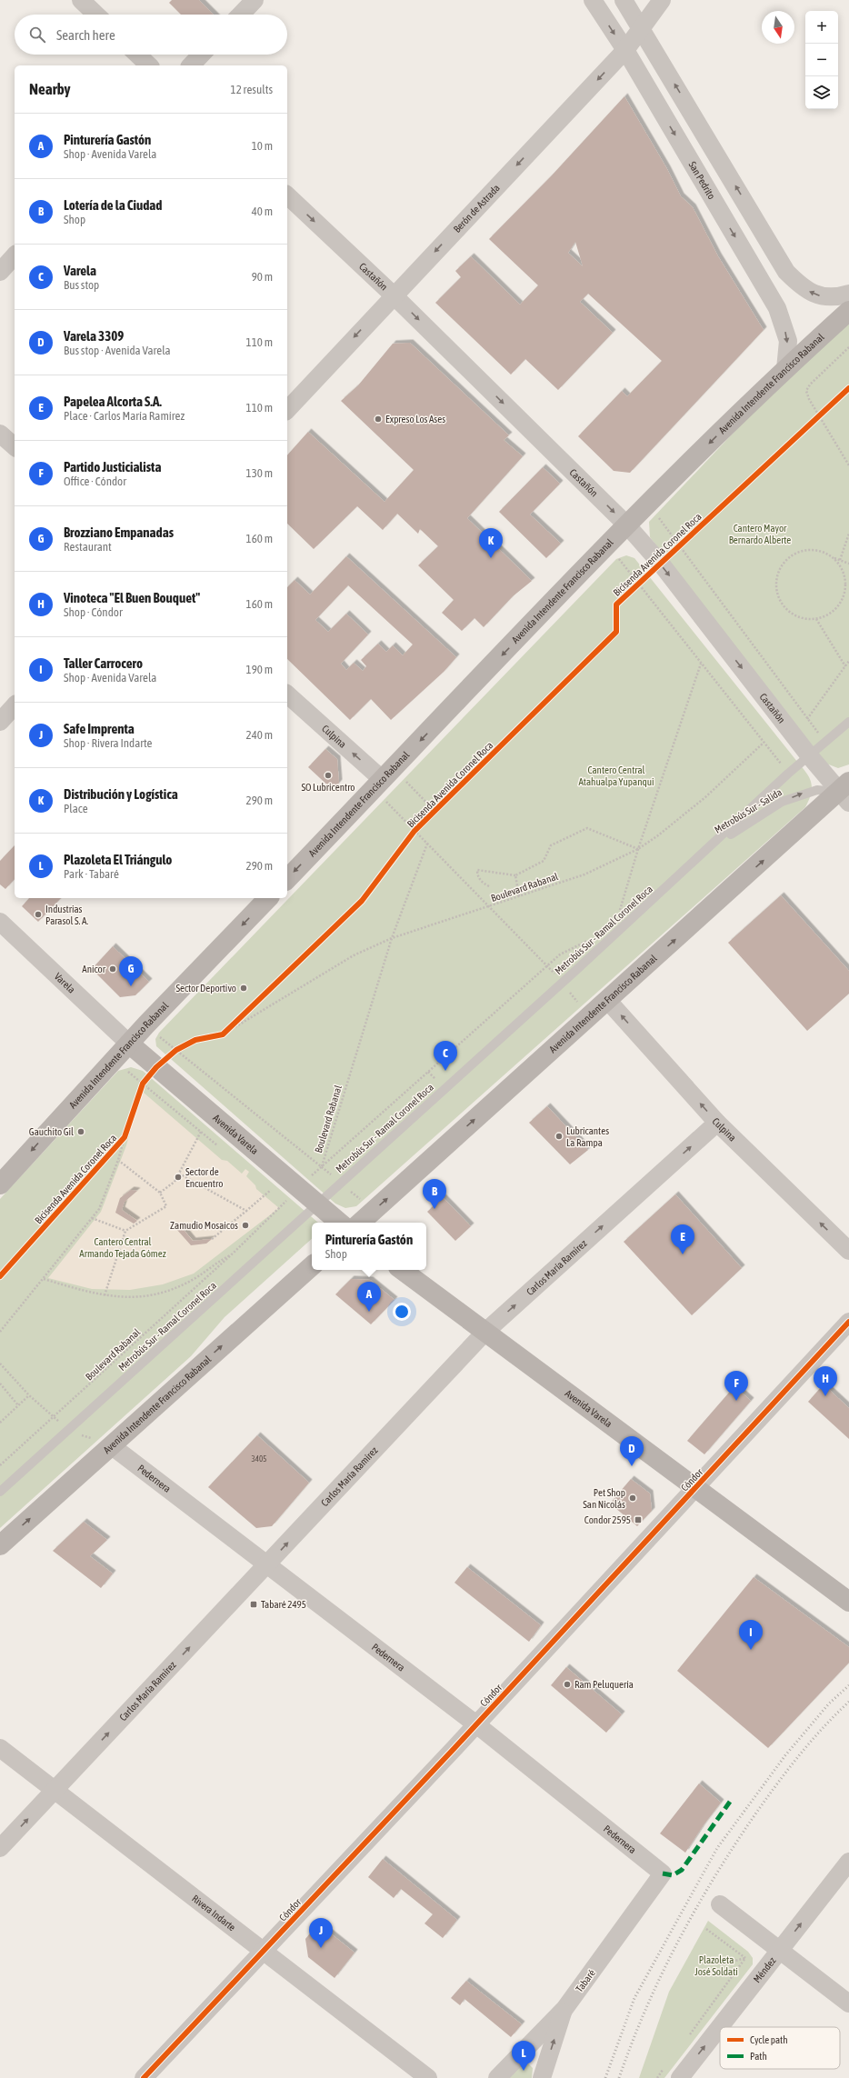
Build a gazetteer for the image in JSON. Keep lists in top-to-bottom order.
{
  "streets": {
    "main road": ["Avenida Intendente Francisco Rabanal", "Avenida Varela"],
    "street": [
      "San Pedrito",
      "Berón de Astrada",
      "Castañón",
      "Culpina",
      "Varela",
      "Carlos María Ramírez",
      "Pedernera",
      "Cóndor",
      "Rivera Indarte",
      "Méndez",
      "Tabaré"
    ],
    "lane": ["Metrobús Sur - Salida", "Metrobús Sur - Ramal Coronel Roca"],
    "path": ["Boulevard Rabanal"],
    "cycle path": ["Bicisenda Avenida Coronel Roca"]
  },
  "crossings": [
    ["San Pedrito", "Berón de Astrada"],
    ["San Pedrito", "Avenida Intendente Francisco Rabanal"],
    ["Berón de Astrada", "Castañón"],
    ["Castañón", "Avenida Intendente Francisco Rabanal"],
    ["Castañón", "Bicisenda Avenida Coronel Roca"],
    ["Castañón", "Metrobús Sur - Salida"],
    ["Castañón", "Metrobús Sur - Ramal Coronel Roca"],
    ["Avenida Intendente Francisco Rabanal", "Culpina"],
    ["Avenida Intendente Francisco Rabanal", "Metrobús Sur - Salida"],
    ["Avenida Intendente Francisco Rabanal", "Varela"],
    ["Avenida Intendente Francisco Rabanal", "Avenida Varela"],
    ["Avenida Intendente Francisco Rabanal", "Pedernera"],
    ["Culpina", "Carlos María Ramírez"],
    ["Metrobús Sur - Salida", "Metrobús Sur - Ramal Coronel Roca"],
    ["Metrobús Sur - Ramal Coronel Roca", "Avenida Varela"],
    ["Varela", "Avenida Varela"],
    ["Avenida Varela", "Carlos María Ramírez"],
    ["Avenida Varela", "Cóndor"],
    ["Carlos María Ramírez", "Pedernera"],
    ["Carlos María Ramírez", "Rivera Indarte"],
    ["Pedernera", "Cóndor"],
    ["Pedernera", "Tabaré"],
    ["Cóndor", "Rivera Indarte"]
  ],
  "one_way": [
    "Berón de Astrada",
    "Castañón",
    "Culpina",
    "Metrobús Sur - Salida",
    "Carlos María Ramírez",
    "Méndez"
  ],
  "parks": [
    "Cantero Mayor Bernardo Alberte",
    "Cantero Central Atahualpa Yupanqui",
    "Cantero Central Armando Tejada Gómez",
    "Plazoleta José Soldati"
  ],
  "places": {
    "other": [
      "Expreso Los Ases",
      "SO Lubricentro",
      "Industrias Parasol S. A.",
      "Anicor",
      "Sector Deportivo",
      "Gauchito Gil",
      "Lubricantes La Rampa",
      "Sector de Encuentro",
      "Zamudio Mosaicos",
      "Pet Shop San Nicolás",
      "Ram Peluquería"
    ],
    "transit": ["Condor 2595", "Tabaré 2495"]
  },
  "house_numbers": ["3405"],
  "legend": ["Cycle path", "Path"],
  "north": "bottom",
  "page": {
    "map_buttons": ["+", "−"],
    "search": "Search here",
    "heading": ["Nearby", "12 results"],
    "list": [
      {
        "mark": "A",
        "name": "Pinturería Gastón",
        "note": "Shop · Avenida Varela",
        "value": "10 m"
      },
      {
        "mark": "B",
        "name": "Lotería de la Ciudad",
        "note": "Shop",
        "value": "40 m"
      },
      {
        "mark": "C",
        "name": "Varela",
        "note": "Bus stop",
        "value": "90 m"
      },
      {
        "mark": "D",
        "name": "Varela 3309",
        "note": "Bus stop · Avenida Varela",
        "value": "110 m"
      },
      {
        "mark": "E",
        "name": "Papelea Alcorta S.A.",
        "note": "Place · Carlos María Ramírez",
        "value": "110 m"
      },
      {
        "mark": "F",
        "name": "Partido Justicialista",
        "note": "Office · Cóndor",
        "value": "130 m"
      },
      {
        "mark": "G",
        "name": "Brozziano Empanadas",
        "note": "Restaurant",
        "value": "160 m"
      },
      {
        "mark": "H",
        "name": "Vinoteca \"El Buen Bouquet\"",
        "note": "Shop · Cóndor",
        "value": "160 m"
      },
      {
        "mark": "I",
        "name": "Taller Carrocero",
        "note": "Shop · Avenida Varela",
        "value": "190 m"
      },
      {
        "mark": "J",
        "name": "Safe Imprenta",
        "note": "Shop · Rivera Indarte",
        "value": "240 m"
      },
      {
        "mark": "K",
        "name": "Distribución y Logística",
        "note": "Place",
        "value": "290 m"
      },
      {
        "mark": "L",
        "name": "Plazoleta El Triángulo",
        "note": "Park · Tabaré",
        "value": "290 m"
      }
    ],
    "pins": [
      "K",
      "G",
      "C",
      "B",
      "E",
      "A",
      "H",
      "F",
      "D",
      "I",
      "J",
      "L"
    ],
    "popup": ["Pinturería Gastón", "Shop"]
  }
}
